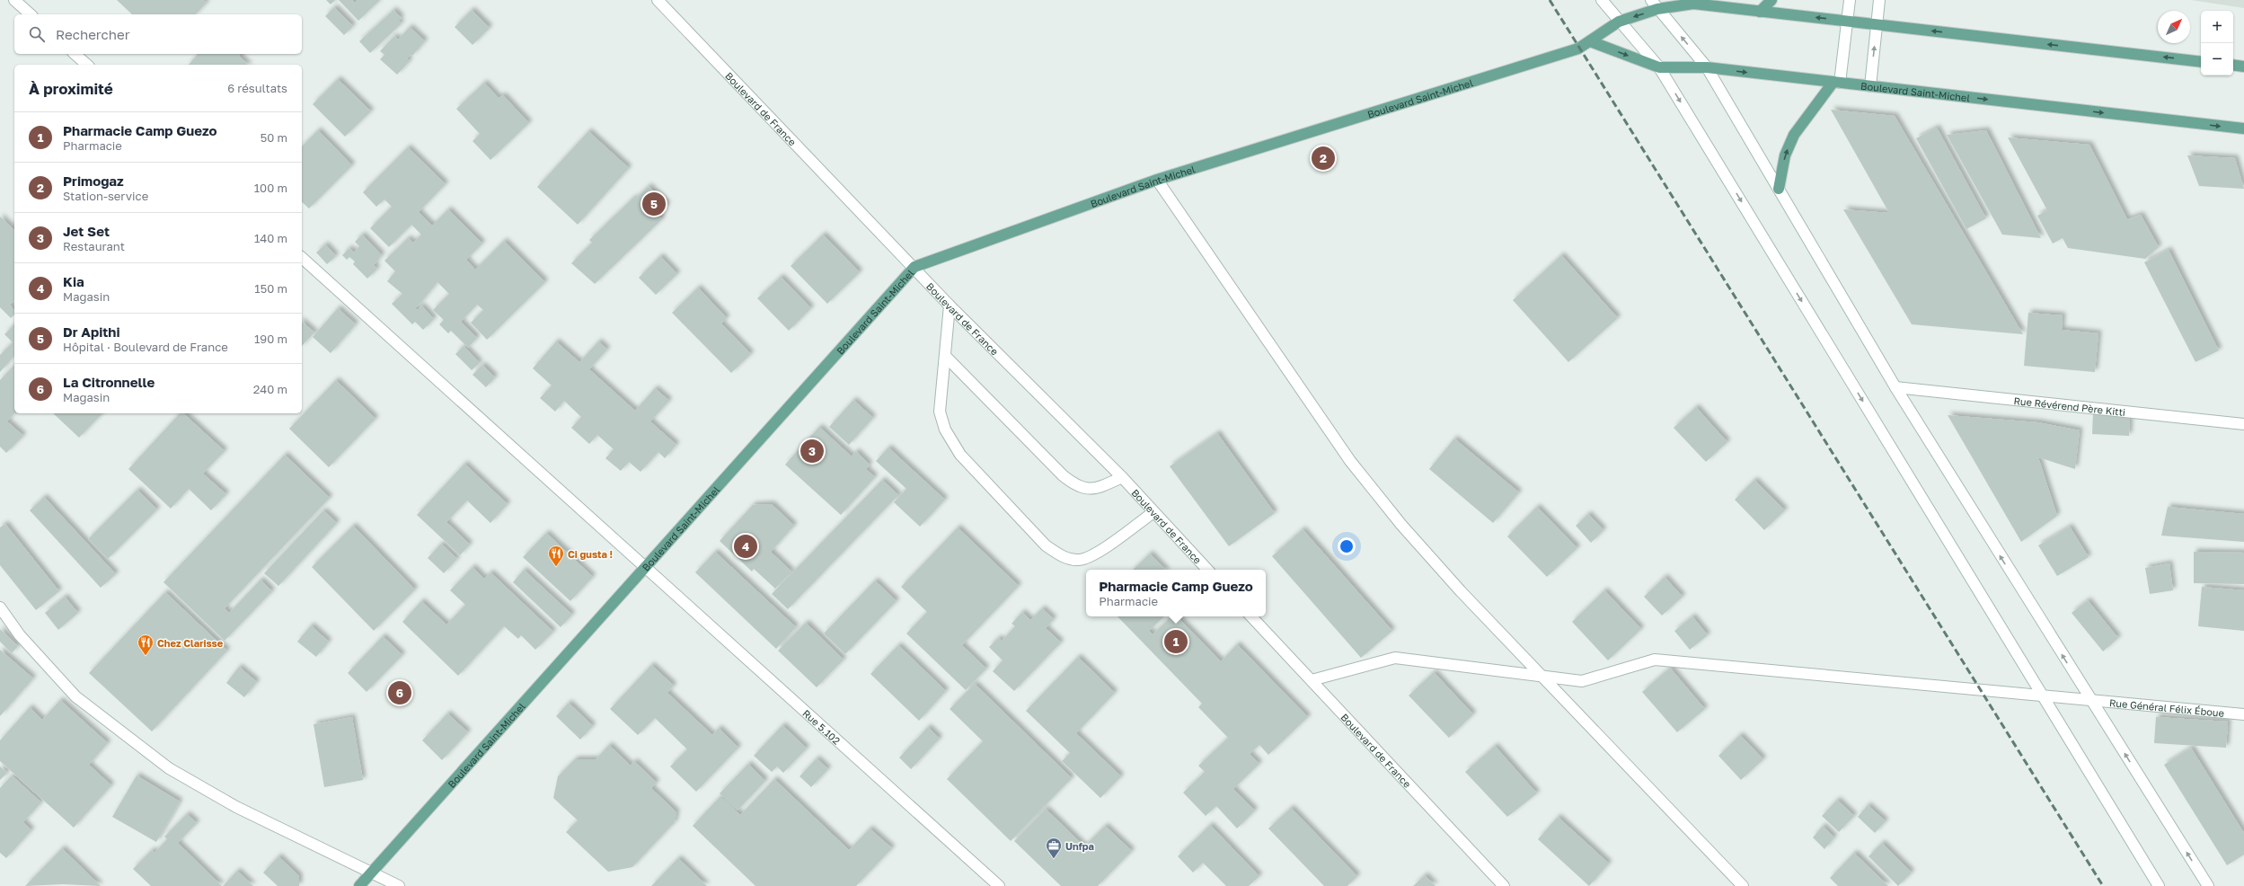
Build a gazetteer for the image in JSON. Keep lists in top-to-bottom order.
{
  "streets": {
    "main road": ["Boulevard Saint-Michel"],
    "street": [
      "Boulevard de France",
      "Rue Révérend Père Kitti",
      "Rue Général Félix Éboue",
      "Rue 5.102"
    ]
  },
  "crossings": [
    ["Boulevard Saint-Michel", "Boulevard de France"],
    ["Boulevard Saint-Michel", "Rue 5.102"],
    ["Boulevard de France", "Rue Général Félix Éboue"]
  ],
  "places": {
    "restaurant": ["Ci gusta !", "Chez Clarisse"],
    "office": ["Unfpa"]
  },
  "north": "top right",
  "page": {
    "map_buttons": ["+", "−"],
    "search": "Rechercher",
    "heading": ["À proximité", "6 résultats"],
    "list": [
      {
        "mark": "1",
        "name": "Pharmacie Camp Guezo",
        "note": "Pharmacie",
        "value": "50 m"
      },
      {
        "mark": "2",
        "name": "Primogaz",
        "note": "Station-service",
        "value": "100 m"
      },
      {
        "mark": "3",
        "name": "Jet Set",
        "note": "Restaurant",
        "value": "140 m"
      },
      {
        "mark": "4",
        "name": "Kia",
        "note": "Magasin",
        "value": "150 m"
      },
      {
        "mark": "5",
        "name": "Dr Apithi",
        "note": "Hôpital · Boulevard de France",
        "value": "190 m"
      },
      {
        "mark": "6",
        "name": "La Citronnelle",
        "note": "Magasin",
        "value": "240 m"
      }
    ],
    "pins": [
      "2",
      "5",
      "3",
      "4",
      "1",
      "6"
    ],
    "popup": ["Pharmacie Camp Guezo", "Pharmacie"]
  }
}
